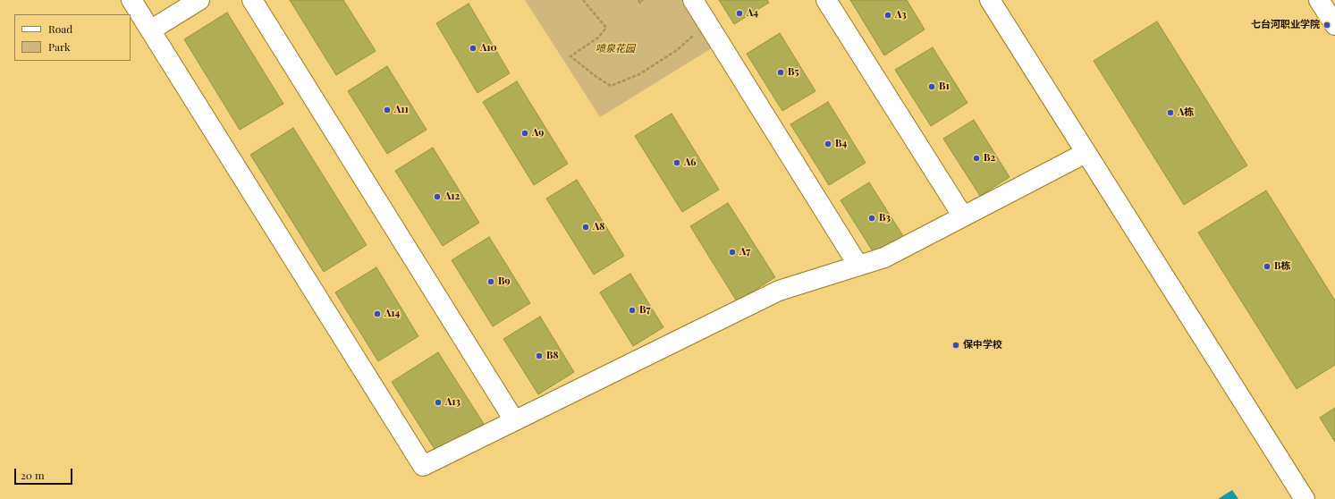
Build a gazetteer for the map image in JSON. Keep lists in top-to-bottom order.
{
  "parks": ["喷泉花园"],
  "places": [
    "A4",
    "A3",
    "七台河职业学院",
    "A10",
    "B5",
    "B1",
    "A11",
    "A栋",
    "A9",
    "B4",
    "B2",
    "A6",
    "A12",
    "B3",
    "A8",
    "A7",
    "B栋",
    "B9",
    "B7",
    "A14",
    "保中学校",
    "B8",
    "A13"
  ],
  "legend": ["Road", "Park"],
  "scale_bar": "20 m"
}
